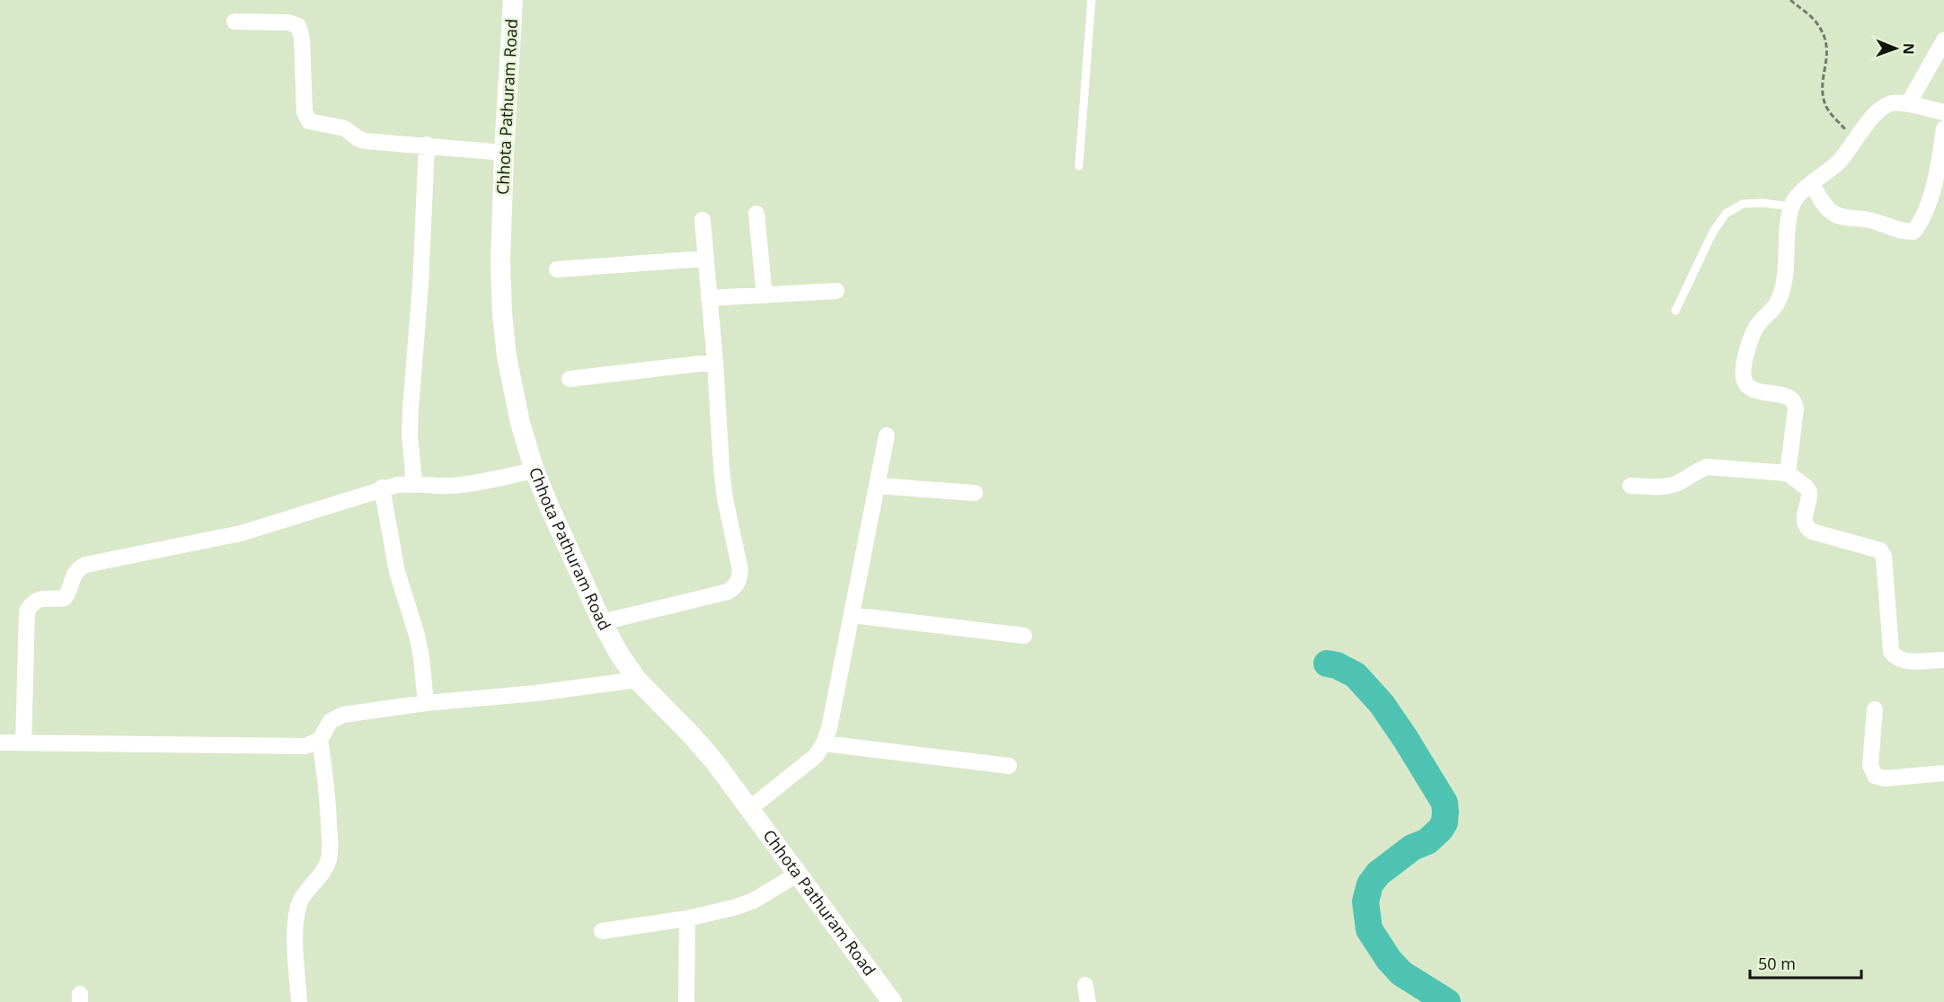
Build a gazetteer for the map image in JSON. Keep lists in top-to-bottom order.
{
  "streets": {
    "street": ["Chhota Pathuram Road"]
  },
  "scale_bar": "50 m",
  "north": "right"
}
